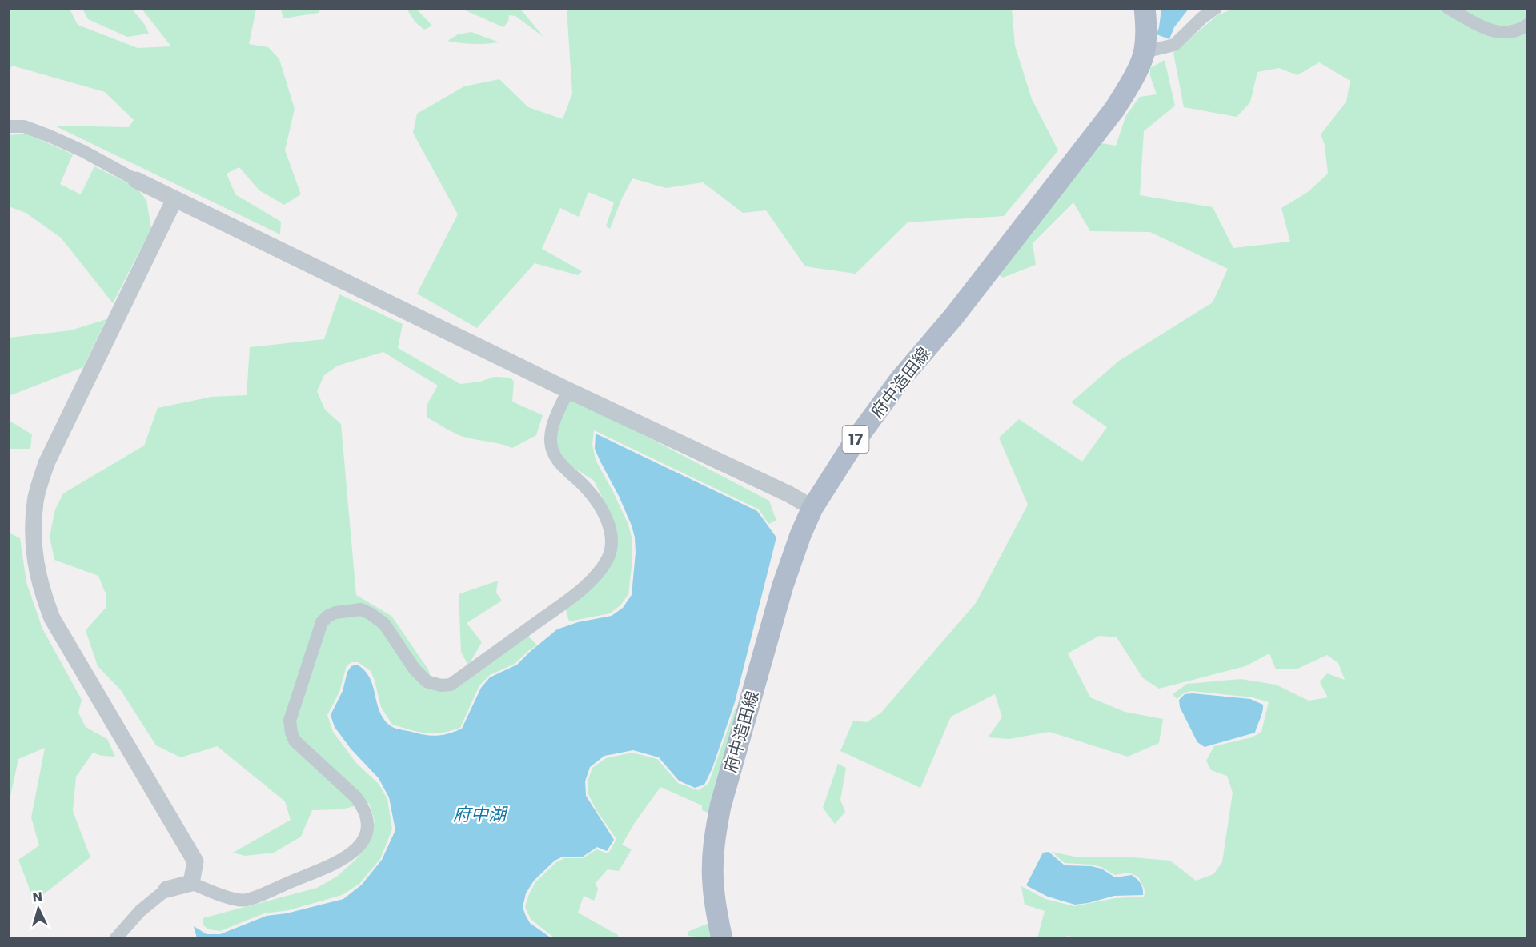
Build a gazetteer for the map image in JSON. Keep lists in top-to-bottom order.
{
  "streets": {
    "main road": ["府中造田線", "17"]
  },
  "water": ["府中湖"],
  "north": "top"
}
